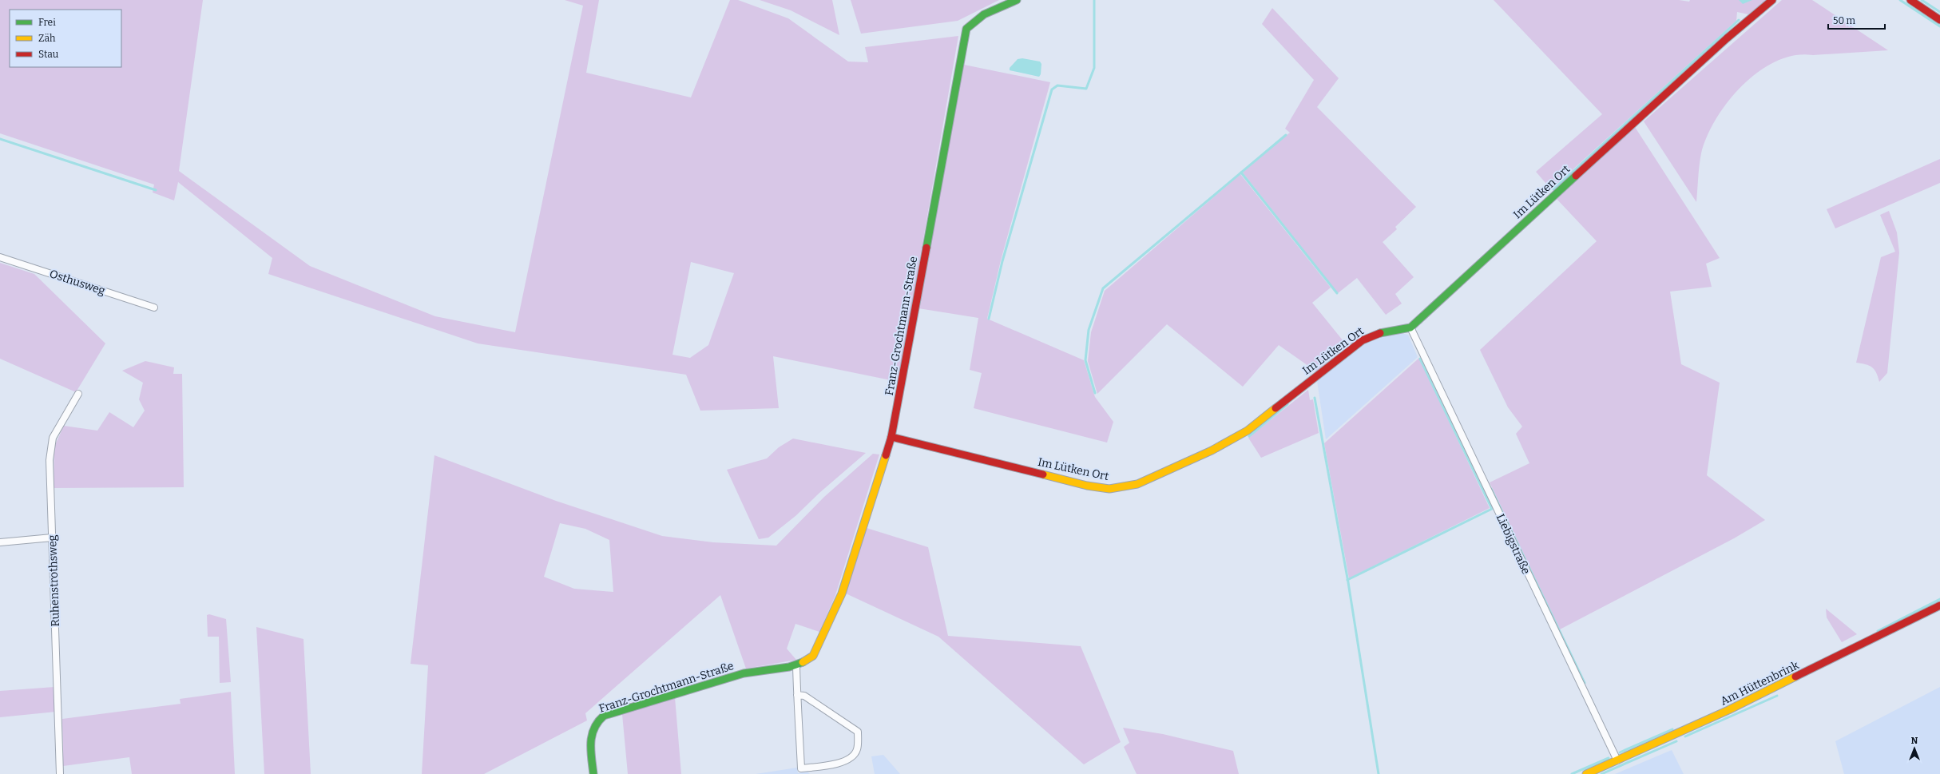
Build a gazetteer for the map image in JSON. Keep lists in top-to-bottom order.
{
  "streets": {
    "street": [
      "Im Lütken Ort",
      "Osthusweg",
      "Franz-Grochtmann-Straße",
      "Liebigstraße",
      "Ruhenstrothsweg",
      "Am Hüttenbrink"
    ]
  },
  "crossings": [
    ["Im Lütken Ort", "Franz-Grochtmann-Straße"],
    ["Im Lütken Ort", "Liebigstraße"],
    ["Liebigstraße", "Am Hüttenbrink"]
  ],
  "legend": ["Frei", "Zäh", "Stau"],
  "scale_bar": "50 m",
  "north": "top"
}
